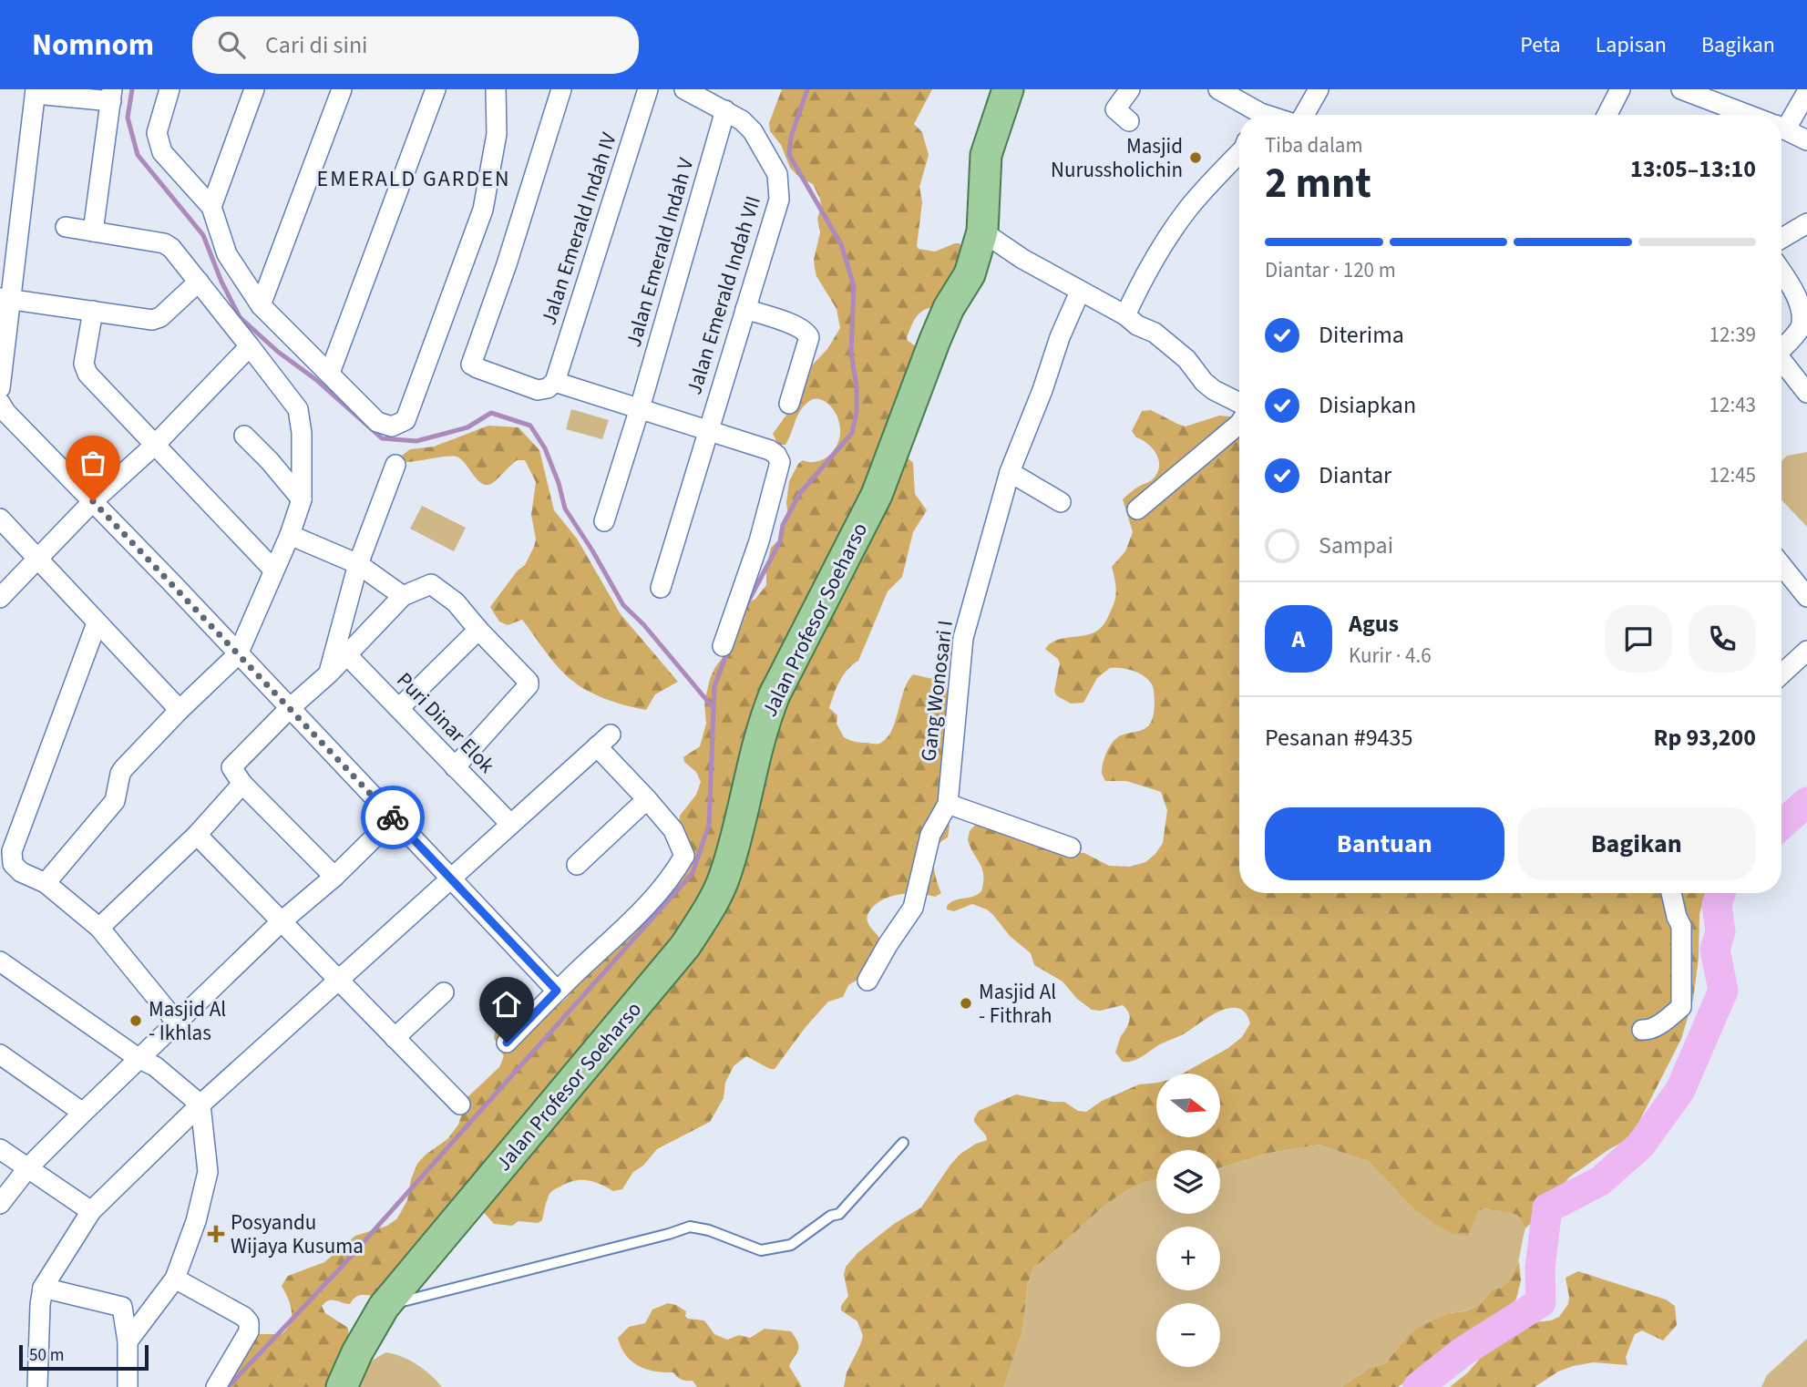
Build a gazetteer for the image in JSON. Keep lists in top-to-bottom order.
{
  "streets": {
    "main road": ["Jalan Profesor Soeharso"],
    "street": [
      "Jalan Emerald Indah IV",
      "Jalan Emerald Indah V",
      "Jalan Emerald Indah VII",
      "Gang Wonosari I",
      "Puri Dinar Elok"
    ]
  },
  "crossings": [
    ["Jalan Emerald Indah V", "Jalan Emerald Indah VII"]
  ],
  "districts": ["EMERALD GARDEN"],
  "places": {
    "other": ["Masjid Nurussholichin", "Masjid Al - Fithrah", "Masjid Al - Ikhlas"],
    "health": ["Posyandu Wijaya Kusuma"]
  },
  "scale_bar": "50 m",
  "north": "right",
  "page": {
    "header": "Nomnom",
    "search": "Cari di sini",
    "nav": ["Peta", "Lapisan", "Bagikan"],
    "heading": ["2 mnt", "Tiba dalam", "13:05–13:10"],
    "panel": [
      "Agus",
      "Kurir · 4.6",
      "Pesanan #9435",
      "Rp 93,200"
    ],
    "bar": "Diantar · 120 m",
    "list": [
      ["Diterima", "12:39"],
      ["Disiapkan", "12:43"],
      ["Diantar", "12:45"],
      "Sampai"
    ],
    "round": "A",
    "buttons": ["Bantuan", "Bagikan"],
    "map_buttons": ["+", "−"],
    "scale": "50 m"
  }
}
